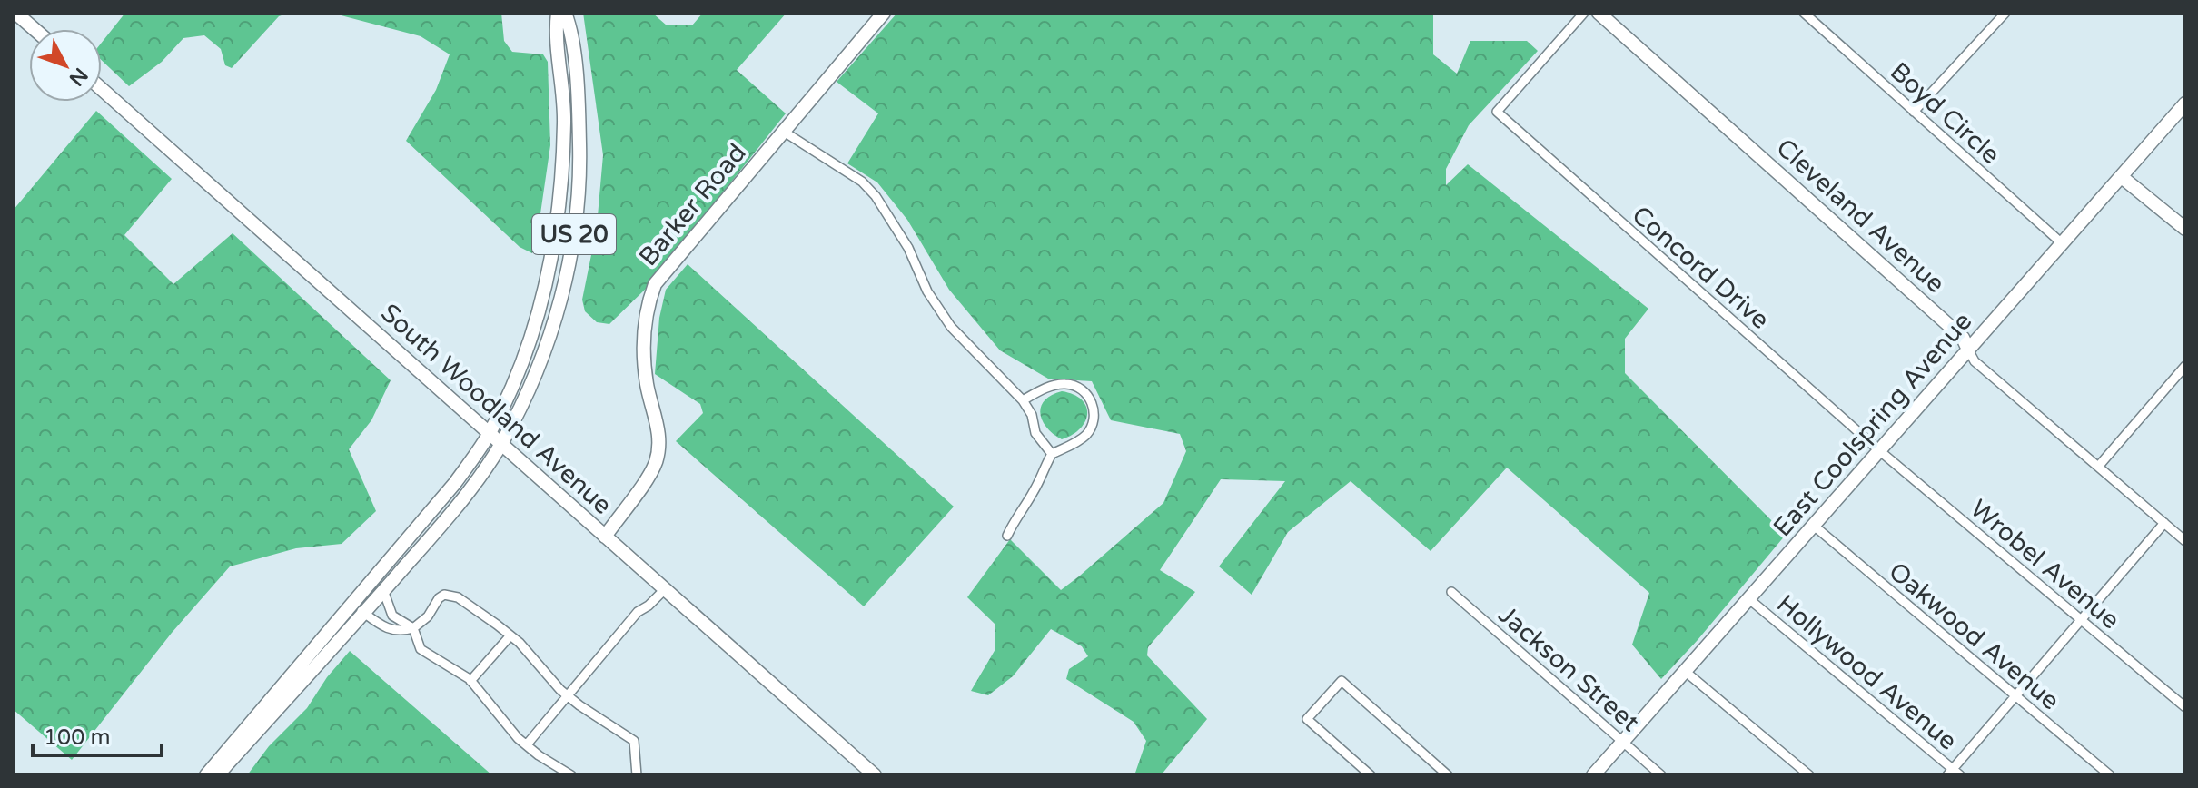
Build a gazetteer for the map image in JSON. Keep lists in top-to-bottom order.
{
  "streets": {
    "street": [
      "Boyd Circle",
      "Barker Road",
      "Cleveland Avenue",
      "US 20",
      "Concord Drive",
      "South Woodland Avenue",
      "East Coolspring Avenue",
      "Wrobel Avenue",
      "Oakwood Avenue",
      "Jackson Street",
      "Hollywood Avenue"
    ]
  },
  "crossings": [
    ["Boyd Circle", "East Coolspring Avenue"],
    ["Barker Road", "South Woodland Avenue"],
    ["Cleveland Avenue", "East Coolspring Avenue"],
    ["US 20", "South Woodland Avenue"],
    ["Concord Drive", "East Coolspring Avenue"],
    ["Concord Drive", "Wrobel Avenue"],
    ["East Coolspring Avenue", "Wrobel Avenue"],
    ["East Coolspring Avenue", "Oakwood Avenue"],
    ["East Coolspring Avenue", "Jackson Street"],
    ["East Coolspring Avenue", "Hollywood Avenue"]
  ],
  "scale_bar": "100 m",
  "north": "bottom right"
}
